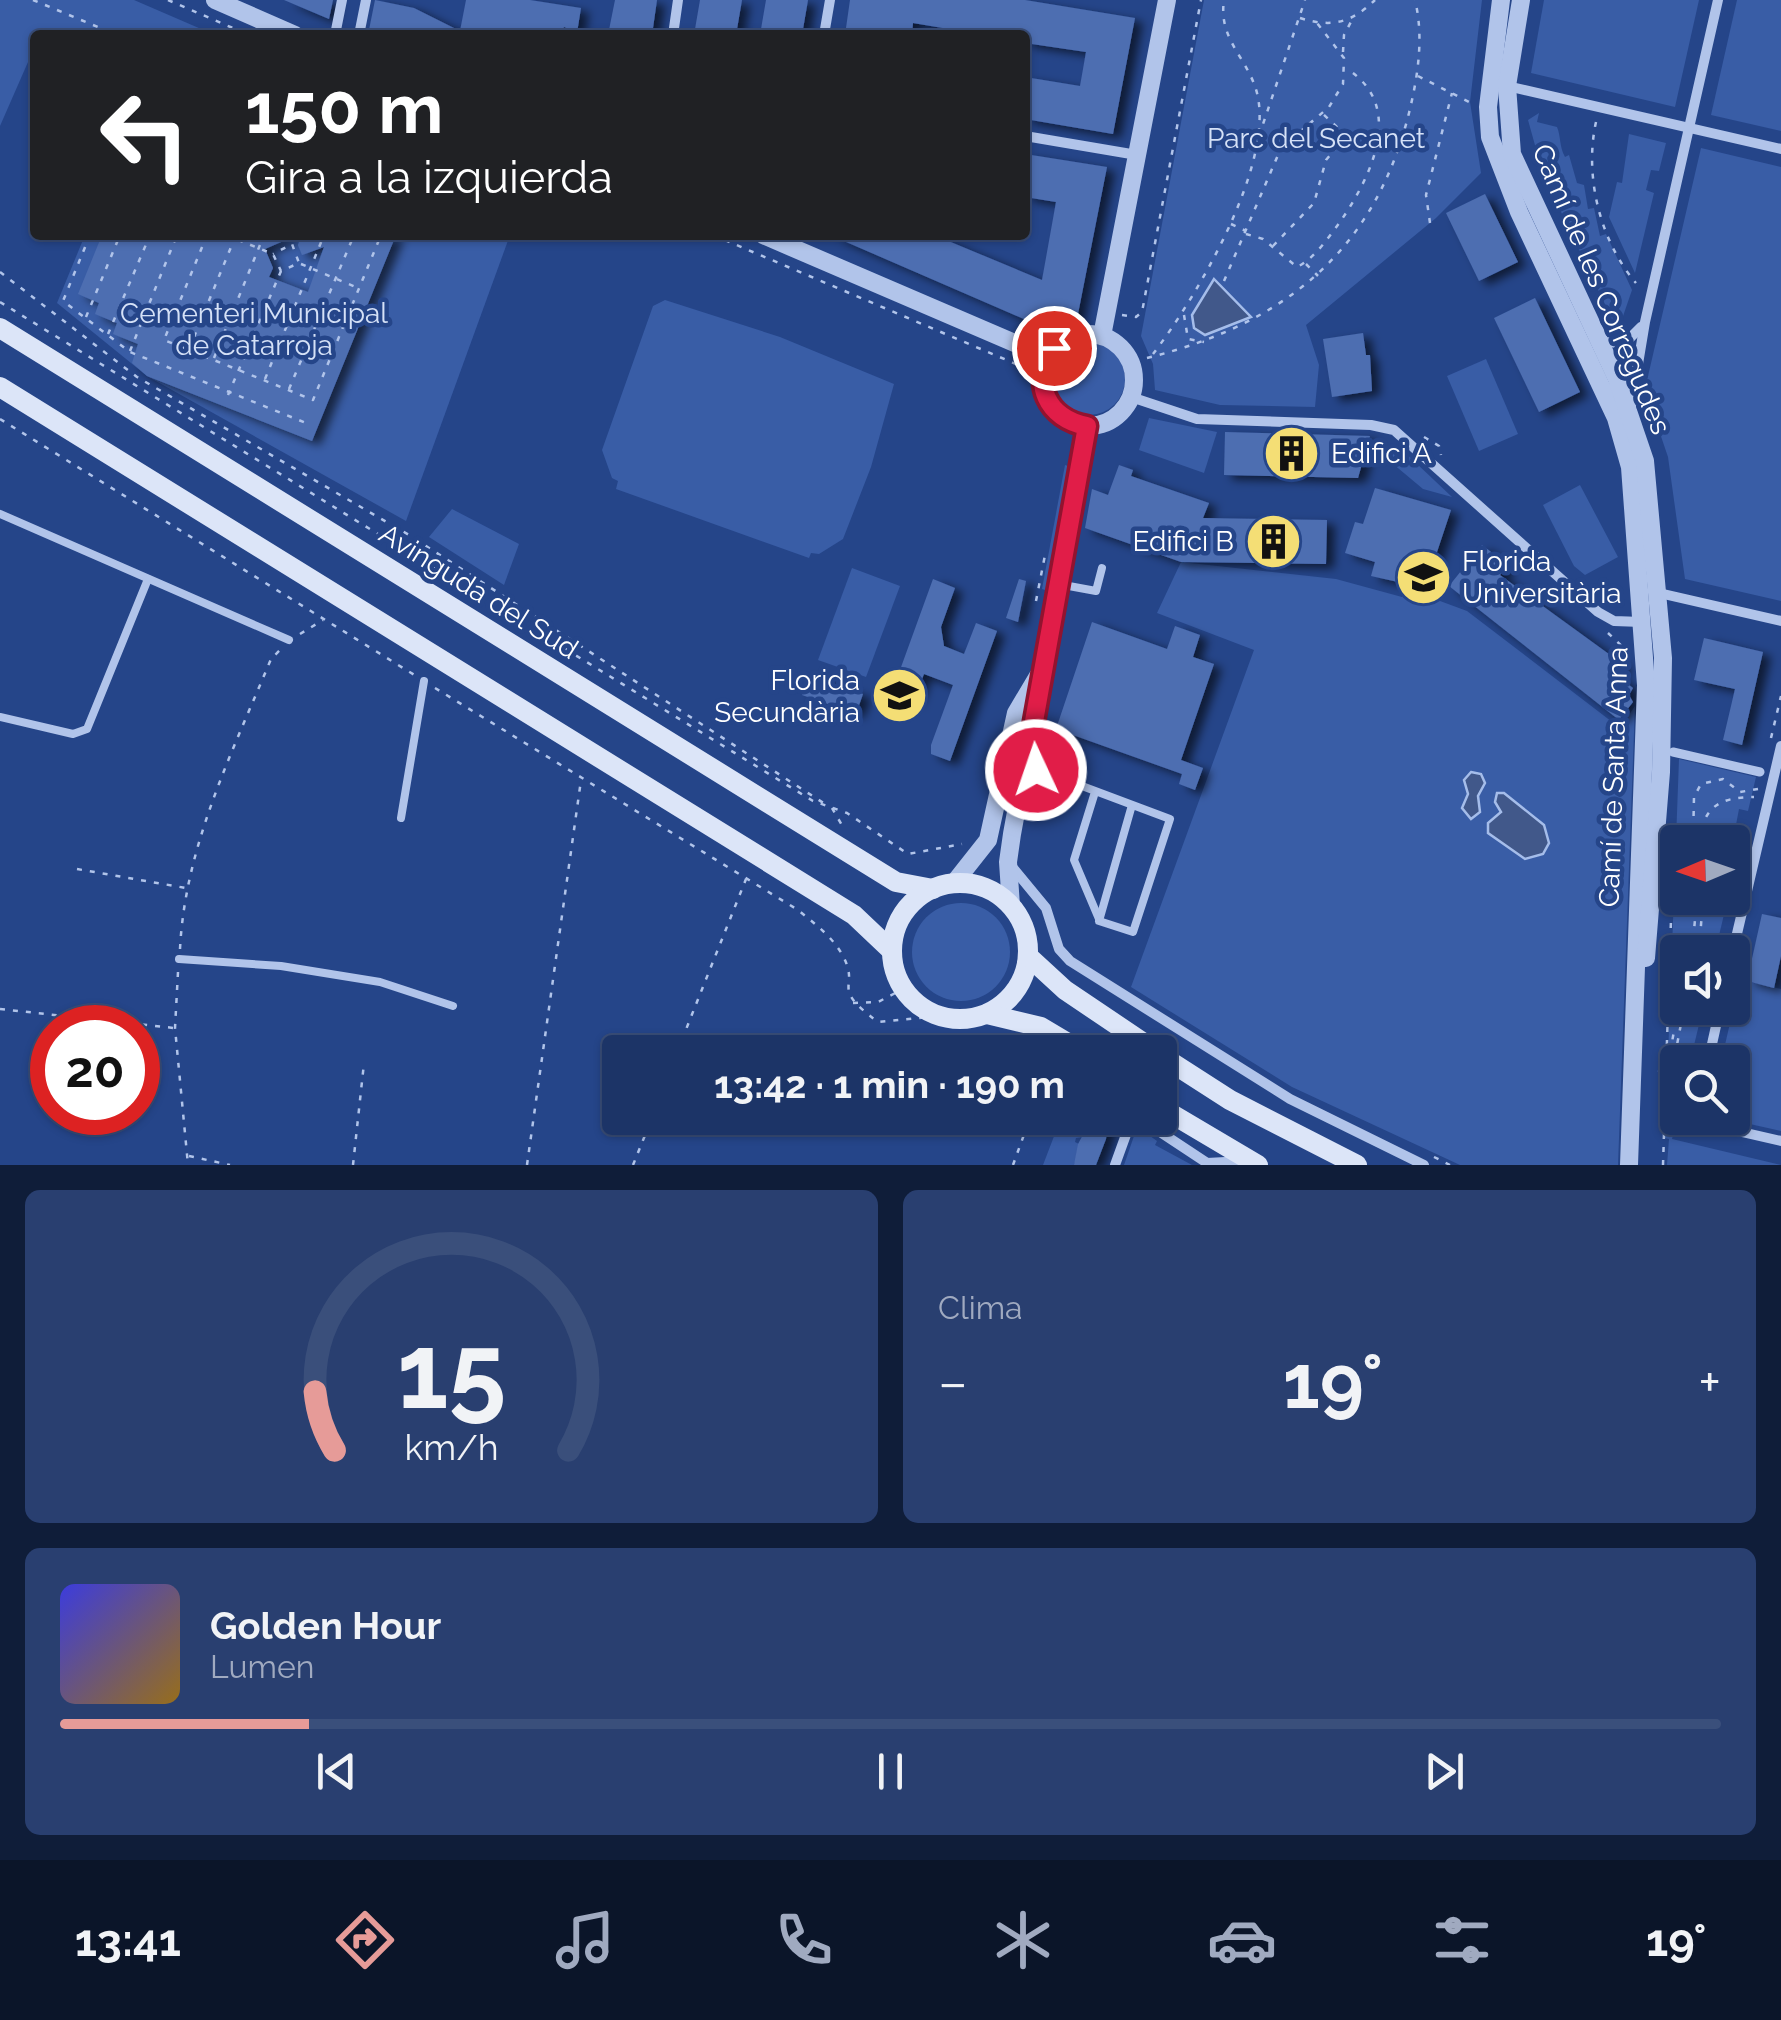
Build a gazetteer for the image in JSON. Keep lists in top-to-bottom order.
{
  "streets": {
    "main road": ["Avinguda del Sud"],
    "street": ["Camí de les Corregudes", "Camí de Santa Anna"]
  },
  "crossings": [
    ["Camí de les Corregudes", "Camí de Santa Anna"]
  ],
  "parks": ["Parc del Secanet", "Cementeri Municipal de Catarroja"],
  "places": {
    "building": ["Edifici A", "Edifici B"],
    "school or university": ["Florida Universitària", "Florida Secundària"]
  },
  "north": "left",
  "page": {
    "turn": ["150 m", "Gira a la izquierda"],
    "limit": "20",
    "trip": "13:42 · 1 min · 190 m",
    "tile": "Clima",
    "heat": ["−", "19°", "+"],
    "song": ["Golden Hour", "Lumen"],
    "tabs": ["13:41", "19°"],
    "gauge": ["15", "km/h"]
  }
}
